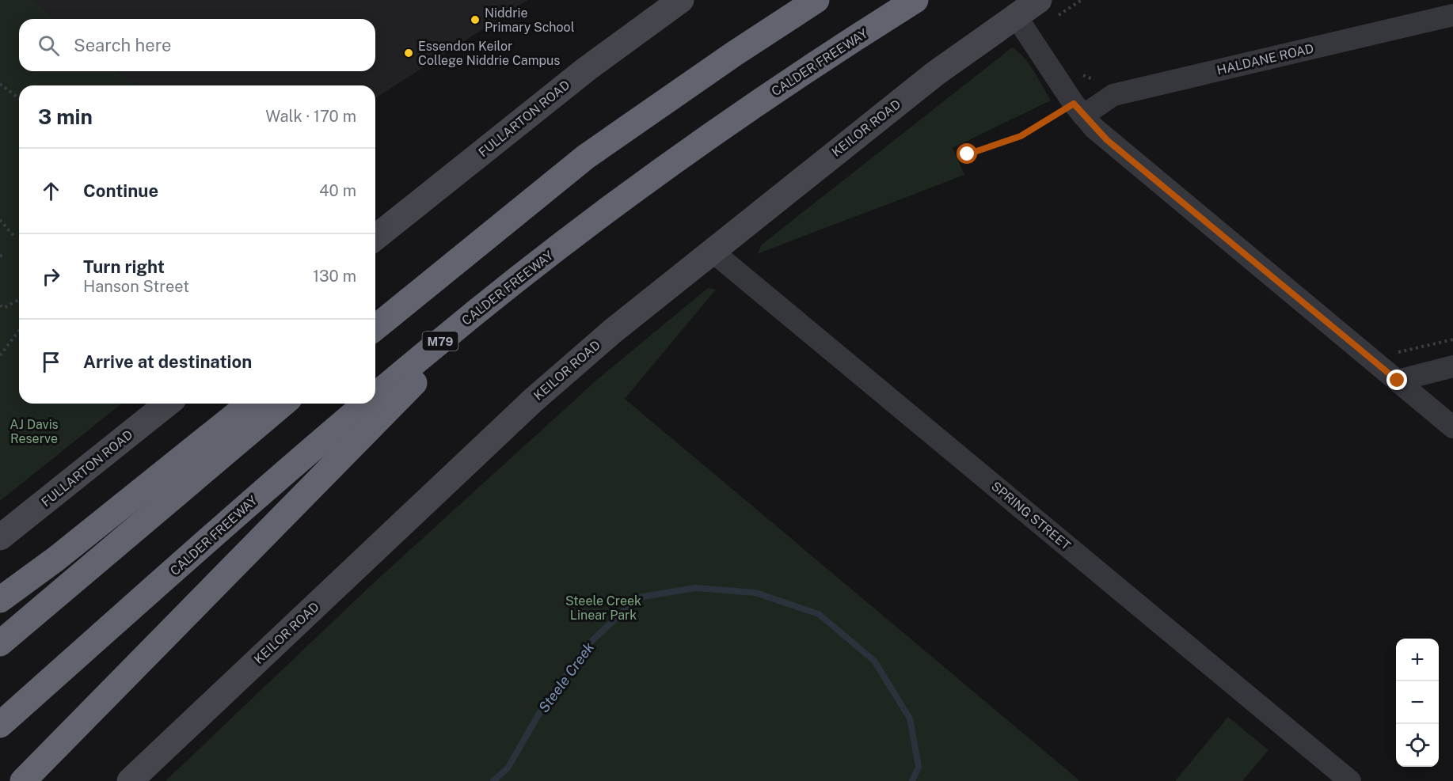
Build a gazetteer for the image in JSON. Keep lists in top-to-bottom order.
{
  "streets": {
    "highway": ["CALDER FREEWAY", "M79"],
    "main road": ["FULLARTON ROAD", "KEILOR ROAD"],
    "street": ["HALDANE ROAD", "SPRING STREET"]
  },
  "crossings": [
    ["KEILOR ROAD", "SPRING STREET"]
  ],
  "water": ["Steele Creek"],
  "parks": ["AJ Davis Reserve", "Steele Creek Linear Park"],
  "places": ["Niddrie Primary School", "Essendon Keilor College Niddrie Campus"],
  "page": {
    "search": "Search here",
    "heading": ["3 min", "Walk · 170 m"],
    "list": [
      ["Continue", "40 m"],
      ["Turn right", "Hanson Street", "130 m"],
      "Arrive at destination"
    ],
    "map_buttons": ["+", "−"]
  }
}
